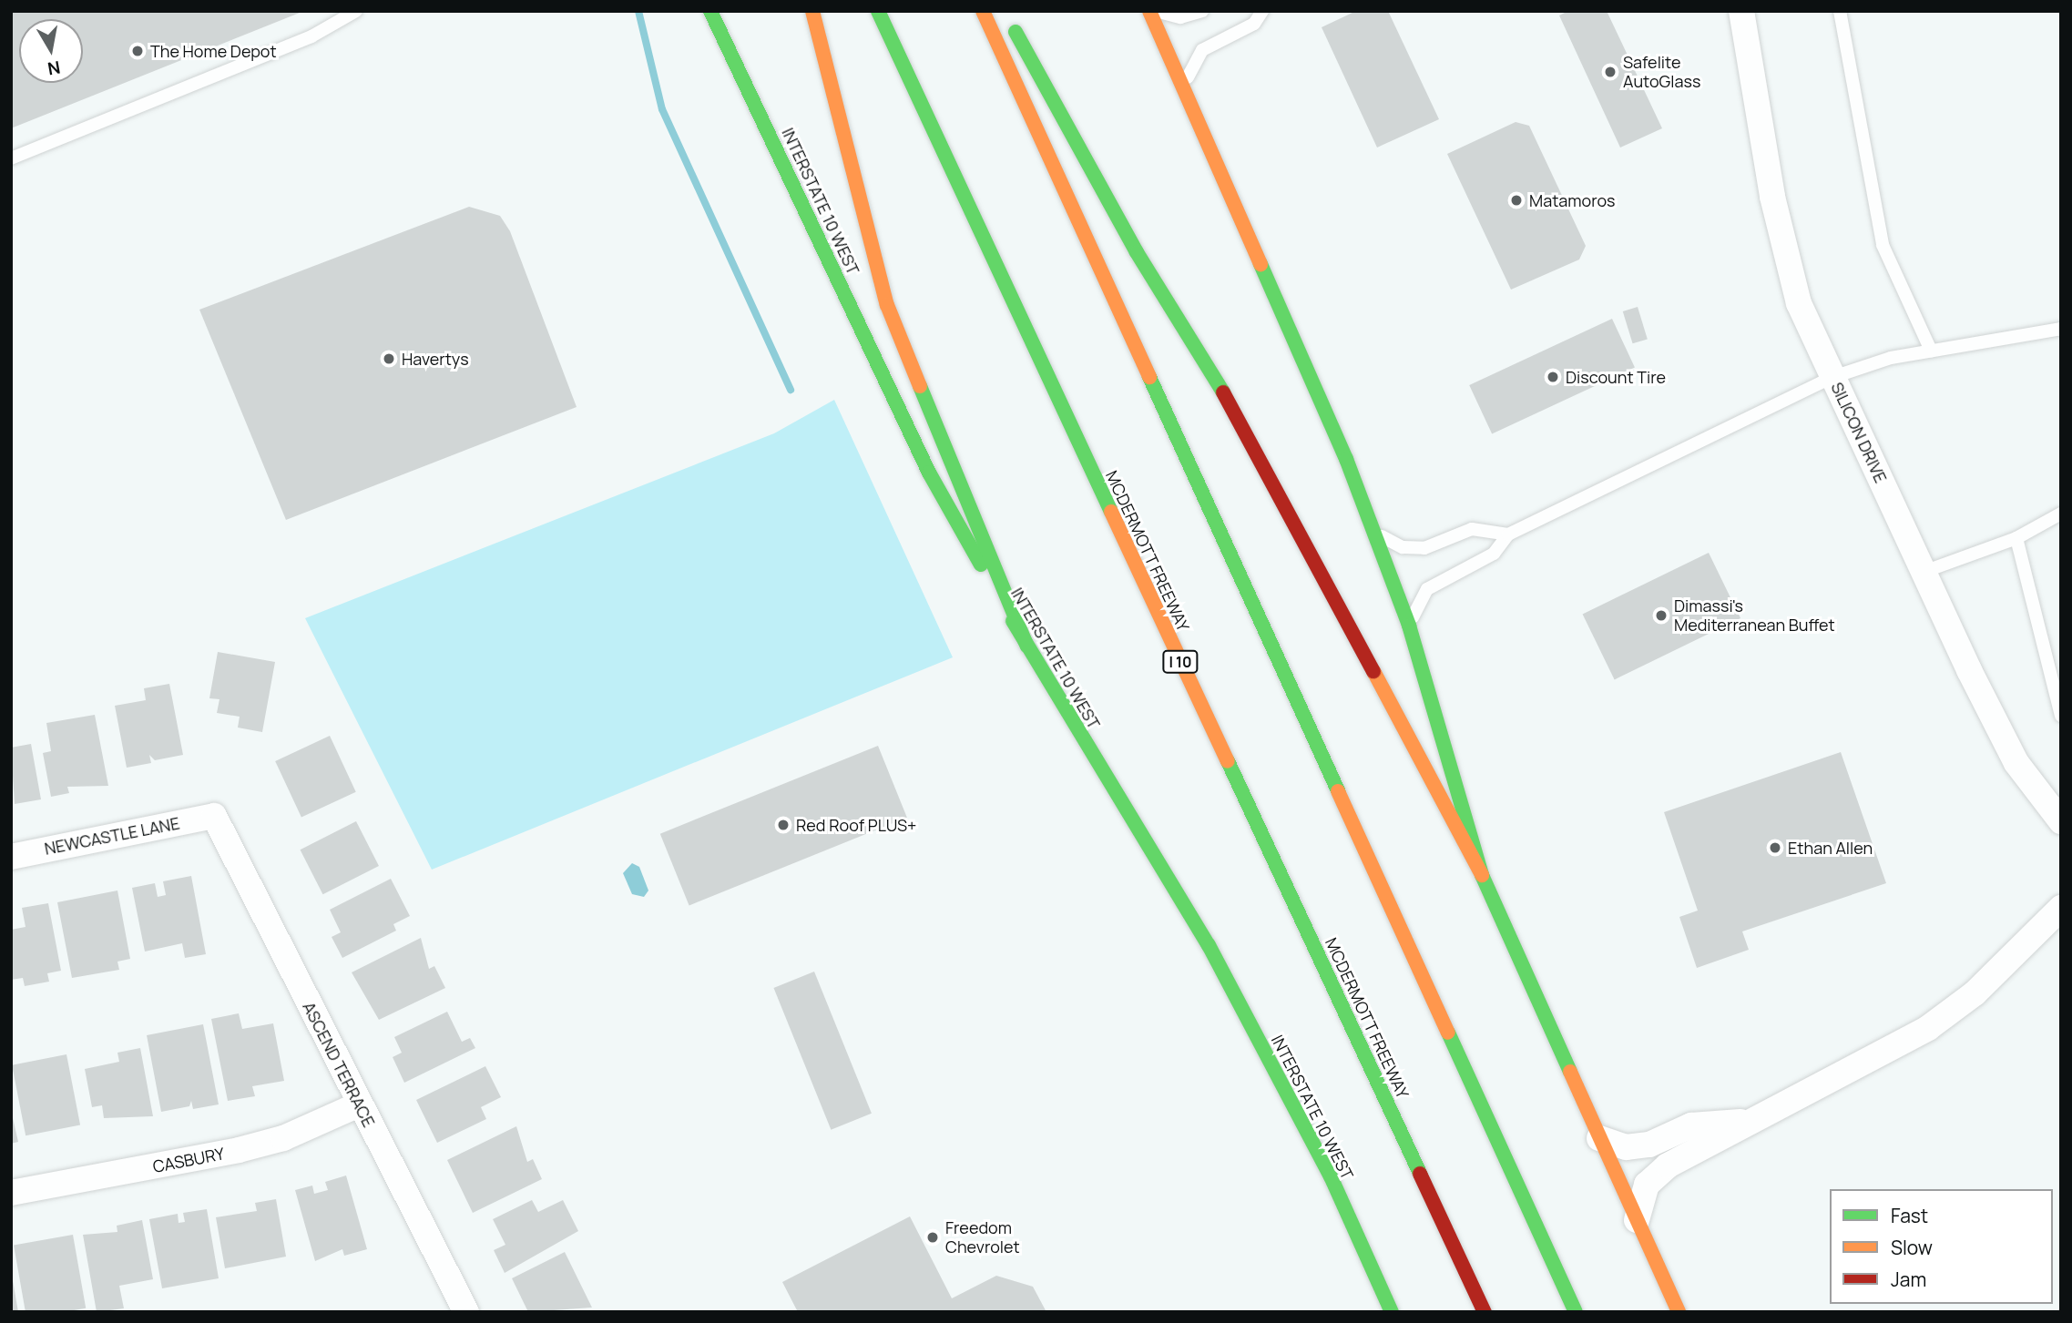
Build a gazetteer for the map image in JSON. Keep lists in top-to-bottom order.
{
  "streets": {
    "main road": ["INTERSTATE 10 WEST", "MCDERMOTT FREEWAY", "I 10"],
    "street": [
      "SILICON DRIVE",
      "NEWCASTLE LANE",
      "ASCEND TERRACE",
      "CASBURY"
    ]
  },
  "crossings": [
    ["NEWCASTLE LANE", "ASCEND TERRACE"],
    ["ASCEND TERRACE", "CASBURY"]
  ],
  "places": [
    "The Home Depot",
    "Safelite AutoGlass",
    "Matamoros",
    "Havertys",
    "Discount Tire",
    "Dimassi's Mediterranean Buffet",
    "Red Roof PLUS+",
    "Ethan Allen",
    "Freedom Chevrolet"
  ],
  "legend": ["Fast", "Slow", "Jam"],
  "north": "bottom"
}
